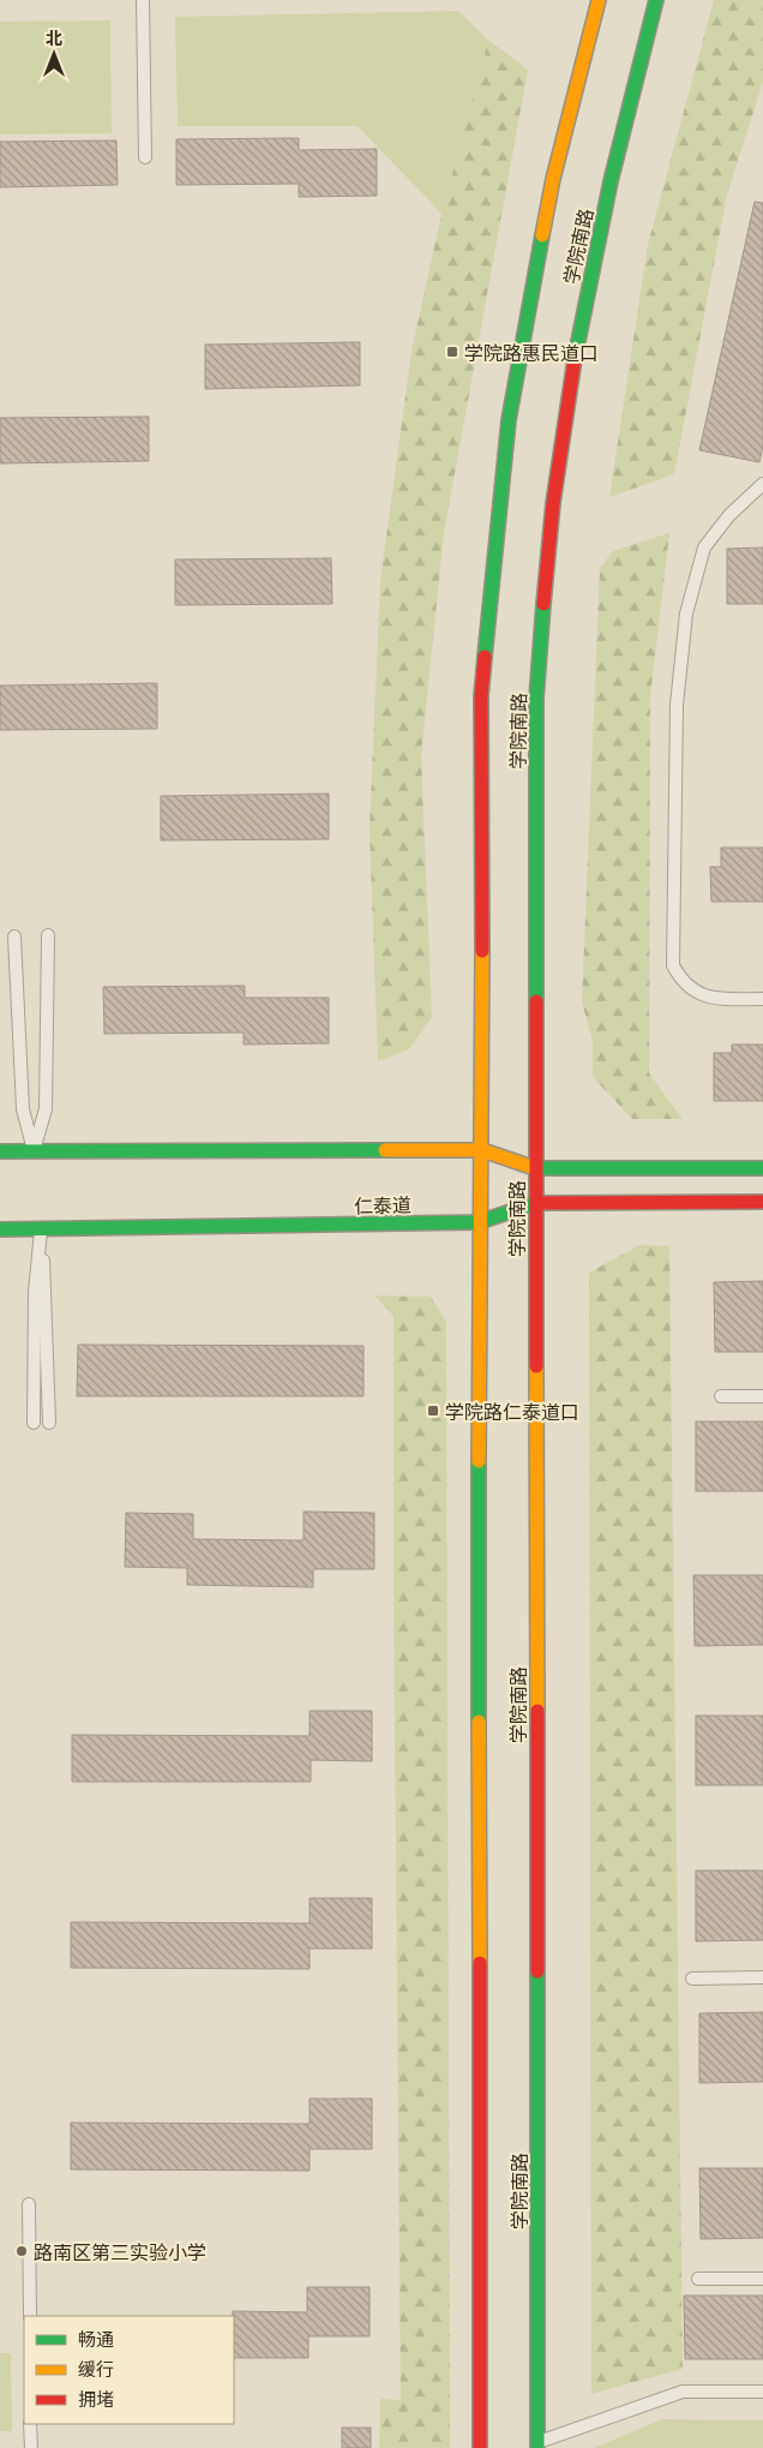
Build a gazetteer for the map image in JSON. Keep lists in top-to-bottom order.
{
  "streets": {
    "main road": ["学院南路", "仁泰道"]
  },
  "crossings": [
    ["学院南路", "仁泰道"]
  ],
  "places": {
    "transit": ["学院路惠民道口", "学院路仁泰道口"],
    "other": ["路南区第三实验小学"]
  },
  "legend": ["畅通", "缓行", "拥堵"],
  "north": "top"
}
